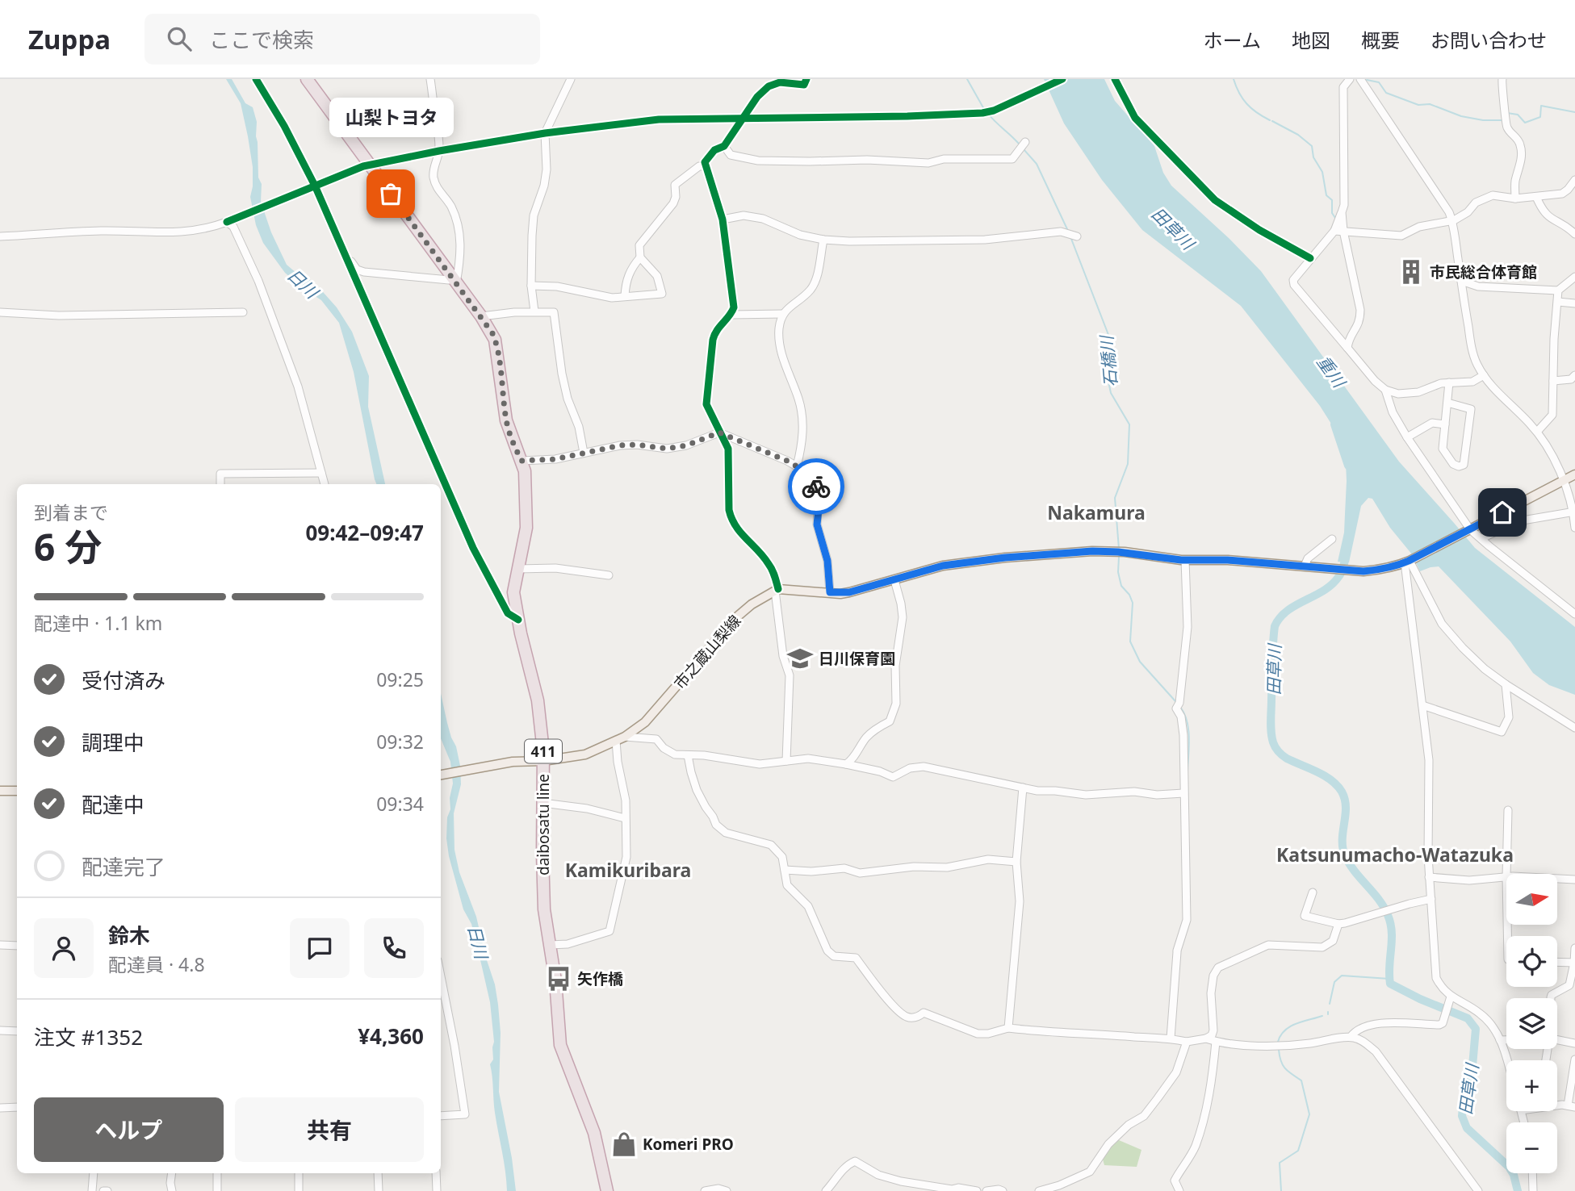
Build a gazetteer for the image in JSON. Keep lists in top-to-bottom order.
{
  "streets": {
    "highway": ["411", "daibosatu line"],
    "main road": ["市之蔵山梨線"]
  },
  "crossings": [
    ["市之蔵山梨線", "daibosatu line"]
  ],
  "districts": ["Nakamura", "Katsunumacho-Watazuka", "Kamikuribara"],
  "water": [
    "田草川",
    "日川",
    "石橋川",
    "重川"
  ],
  "places": {
    "other": ["山梨トヨタ"],
    "building": ["市民総合体育館"],
    "school or university": ["日川保育園"],
    "bus stop": ["矢作橋"],
    "shop": ["Komeri PRO"]
  },
  "north": "right",
  "page": {
    "header": "Zuppa",
    "search": "ここで検索",
    "nav": [
      "ホーム",
      "地図",
      "概要",
      "お問い合わせ"
    ],
    "bubble": "山梨トヨタ",
    "heading": ["6 分", "到着まで", "09:42–09:47"],
    "panel": [
      "鈴木",
      "配達員 · 4.8",
      "注文 #1352",
      "¥4,360"
    ],
    "bar": "配達中 · 1.1 km",
    "list": [
      ["受付済み", "09:25"],
      ["調理中", "09:32"],
      ["配達中", "09:34"],
      "配達完了"
    ],
    "map_buttons": ["+", "−"],
    "buttons": ["ヘルプ", "共有"]
  }
}
